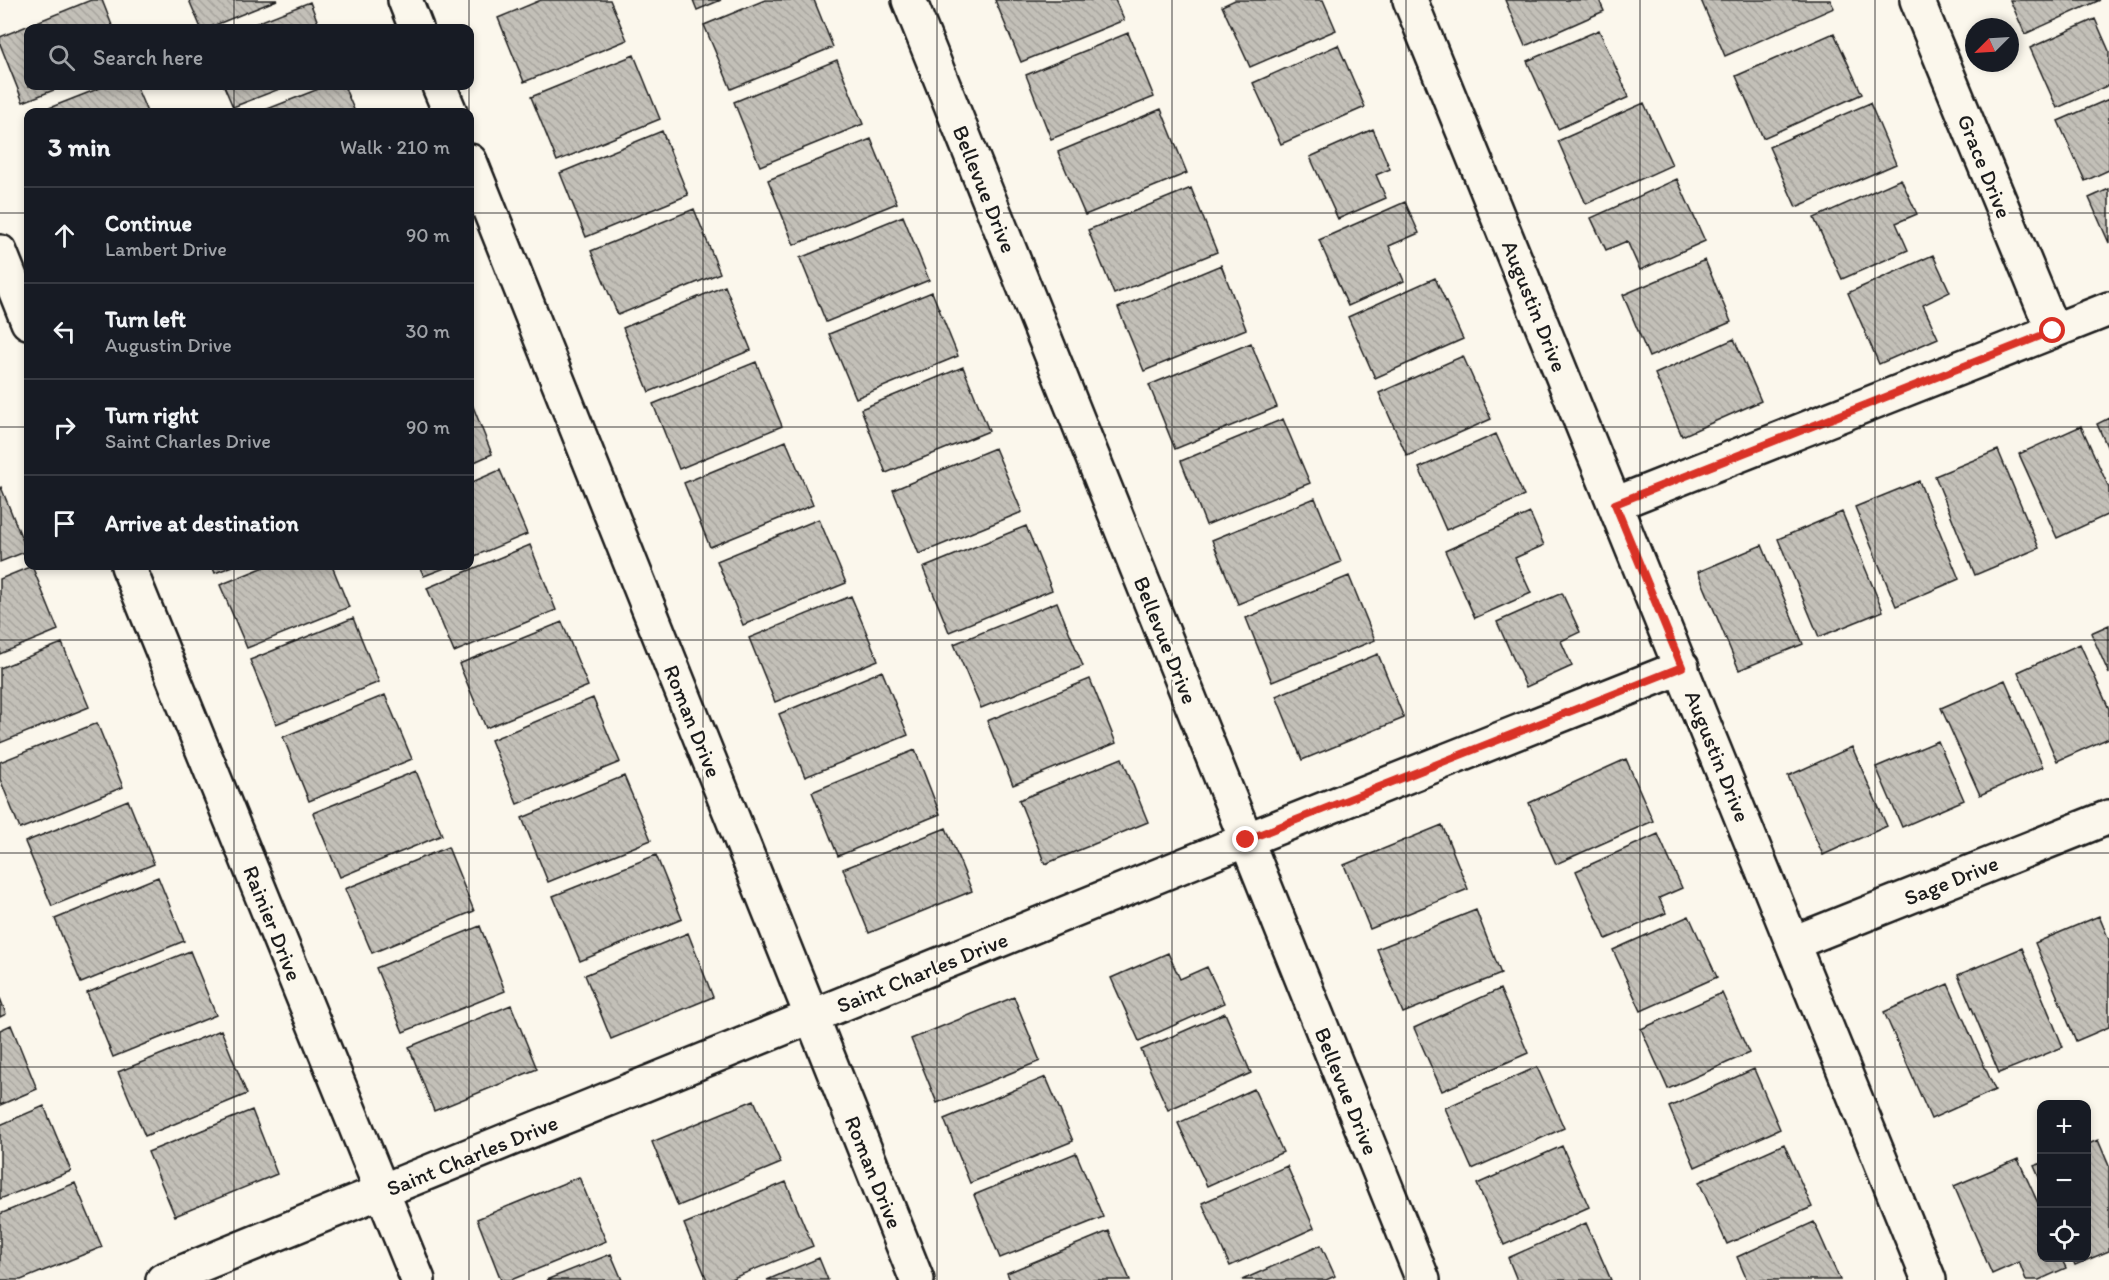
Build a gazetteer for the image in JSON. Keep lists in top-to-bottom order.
{
  "streets": {
    "street": [
      "Grace Drive",
      "Bellevue Drive",
      "Augustin Drive",
      "Roman Drive",
      "Sage Drive",
      "Rainier Drive",
      "Saint Charles Drive"
    ]
  },
  "crossings": [
    ["Bellevue Drive", "Saint Charles Drive"],
    ["Augustin Drive", "Sage Drive"],
    ["Augustin Drive", "Saint Charles Drive"],
    ["Roman Drive", "Saint Charles Drive"],
    ["Rainier Drive", "Saint Charles Drive"]
  ],
  "north": "bottom left",
  "page": {
    "search": "Search here",
    "heading": ["3 min", "Walk · 210 m"],
    "list": [
      ["Continue", "Lambert Drive", "90 m"],
      ["Turn left", "Augustin Drive", "30 m"],
      ["Turn right", "Saint Charles Drive", "90 m"],
      "Arrive at destination"
    ],
    "map_buttons": ["+", "−"]
  }
}
